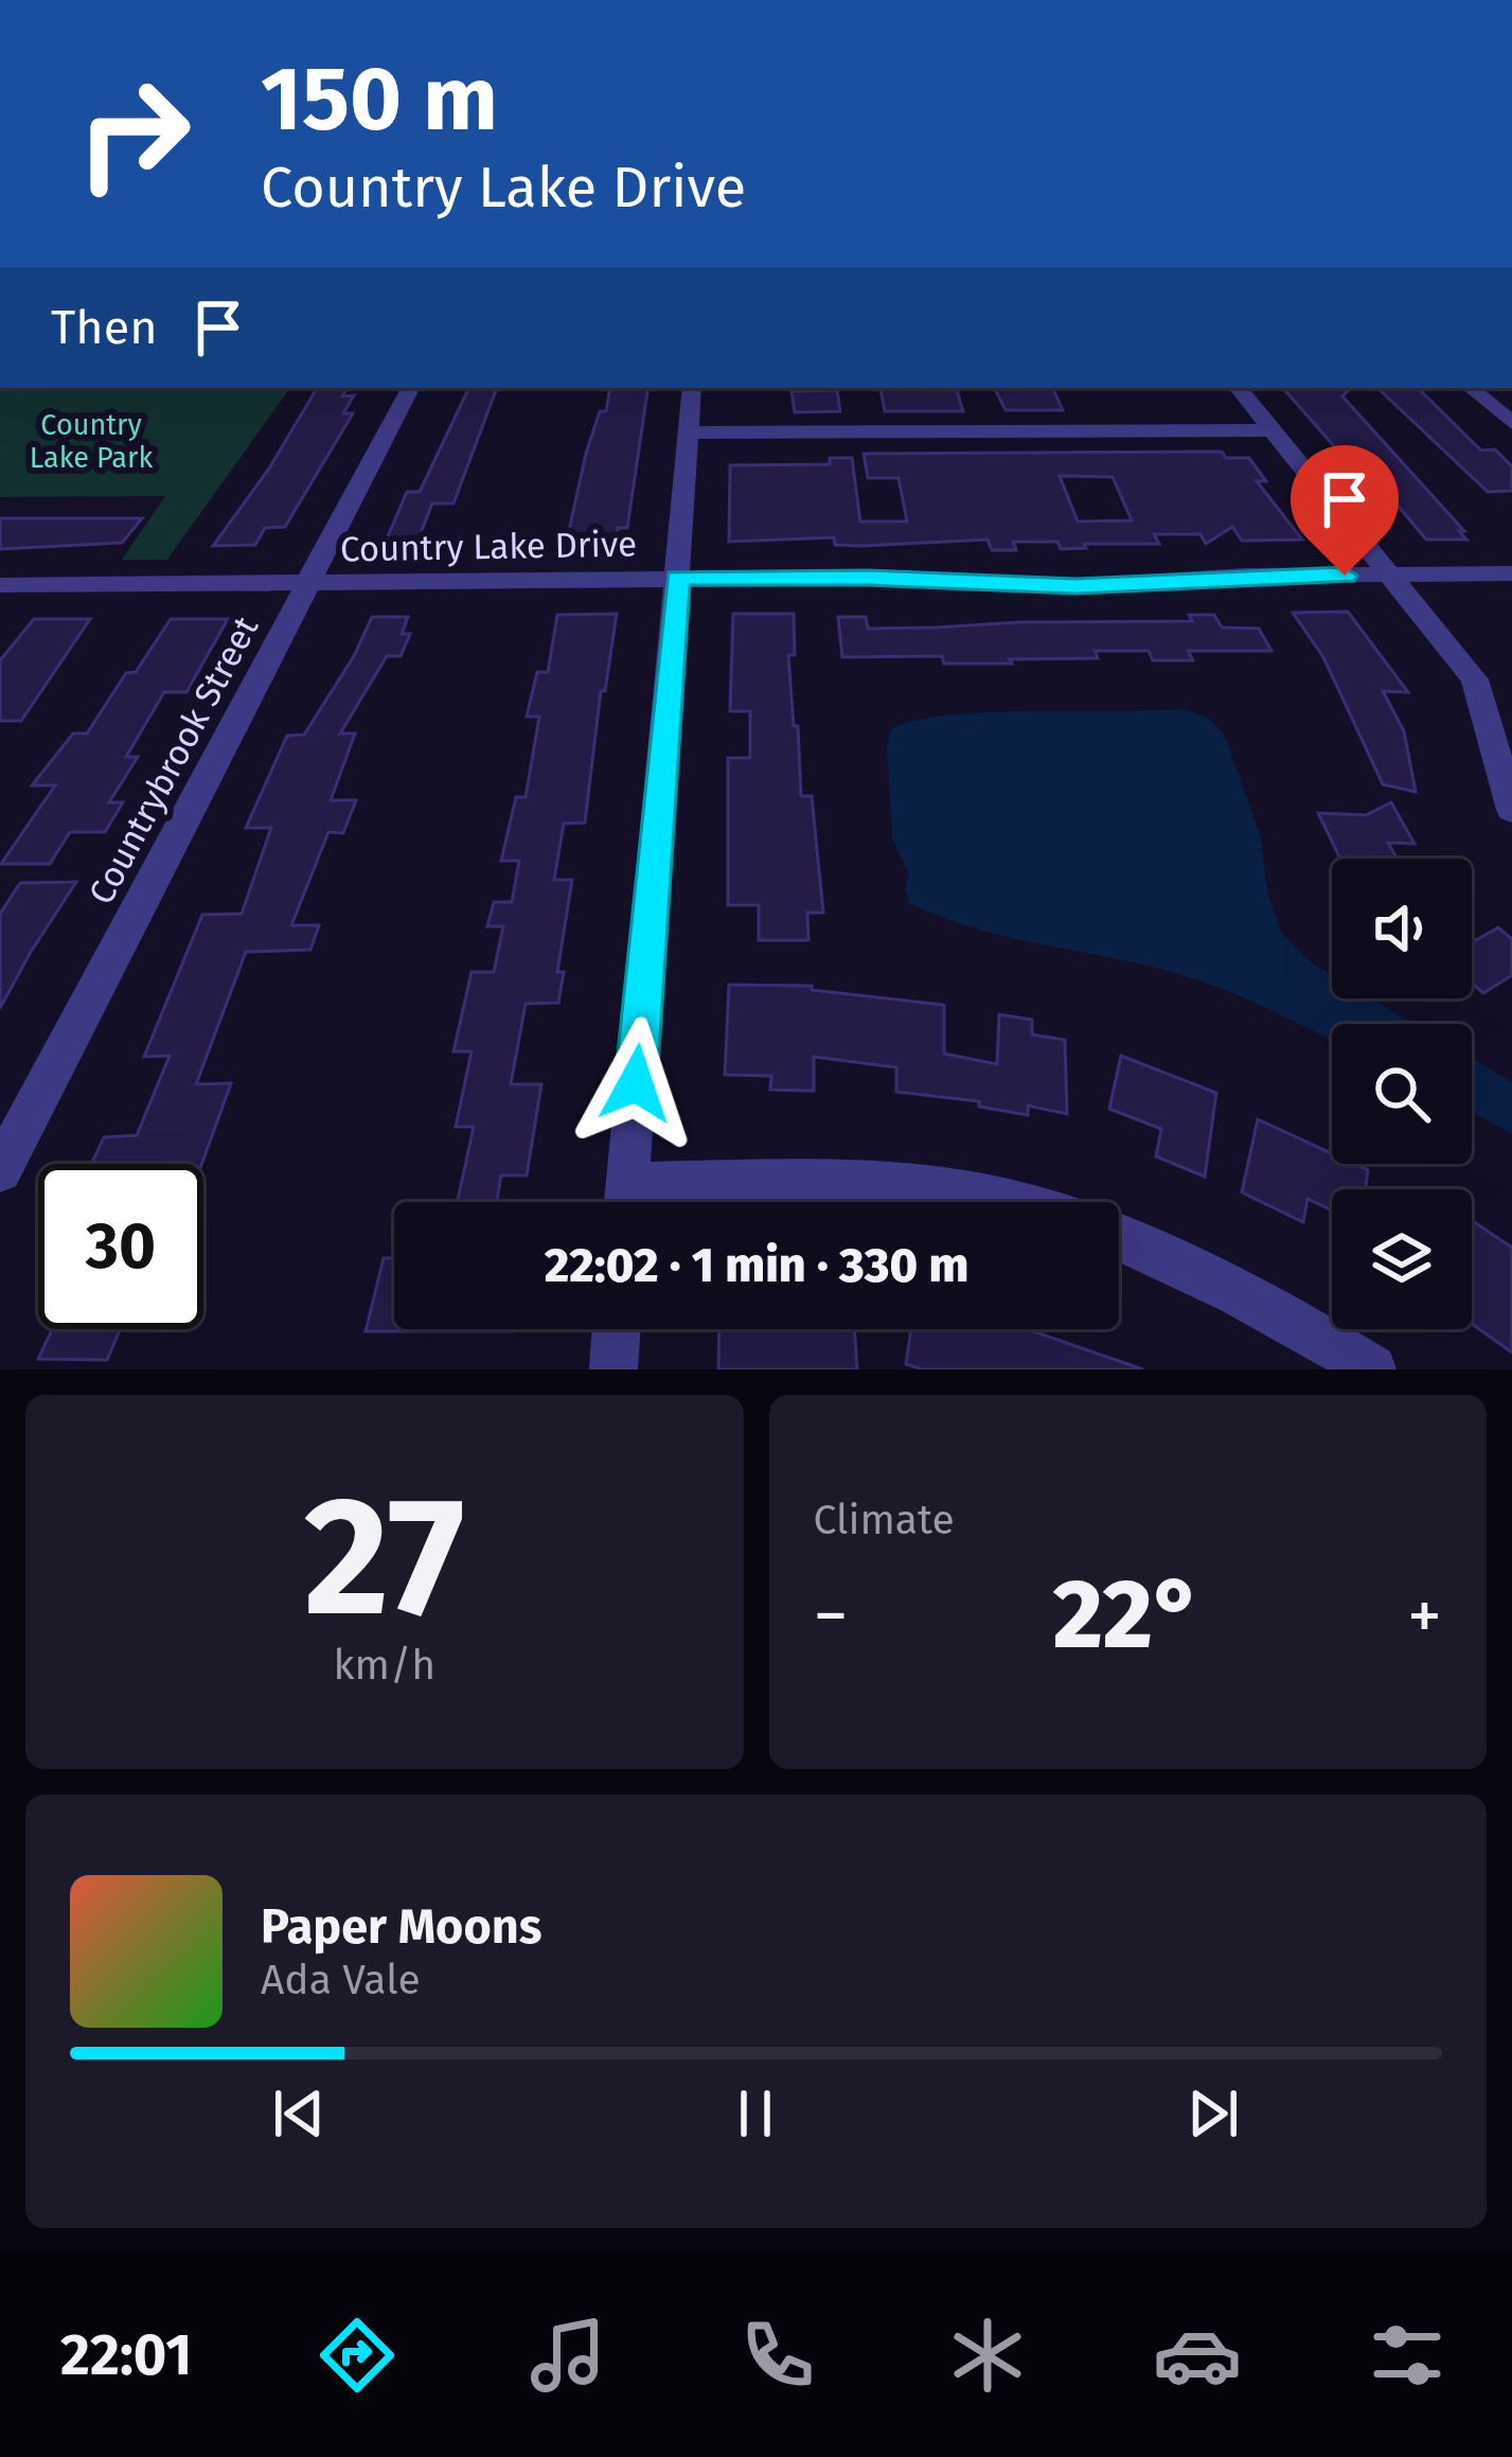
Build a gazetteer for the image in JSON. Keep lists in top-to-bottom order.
{
  "streets": {
    "street": ["Country Lake Drive", "Countrybrook Street"]
  },
  "crossings": [
    ["Country Lake Drive", "Countrybrook Street"]
  ],
  "parks": ["Country Lake Park"],
  "page": {
    "turn": ["150 m", "Country Lake Drive"],
    "then": "Then",
    "limit": "30",
    "trip": "22:02 · 1 min · 330 m",
    "tile": [
      ["27", "km/h"],
      "Climate"
    ],
    "heat": ["−", "22°", "+"],
    "song": ["Paper Moons", "Ada Vale"],
    "tabs": "22:01"
  }
}
